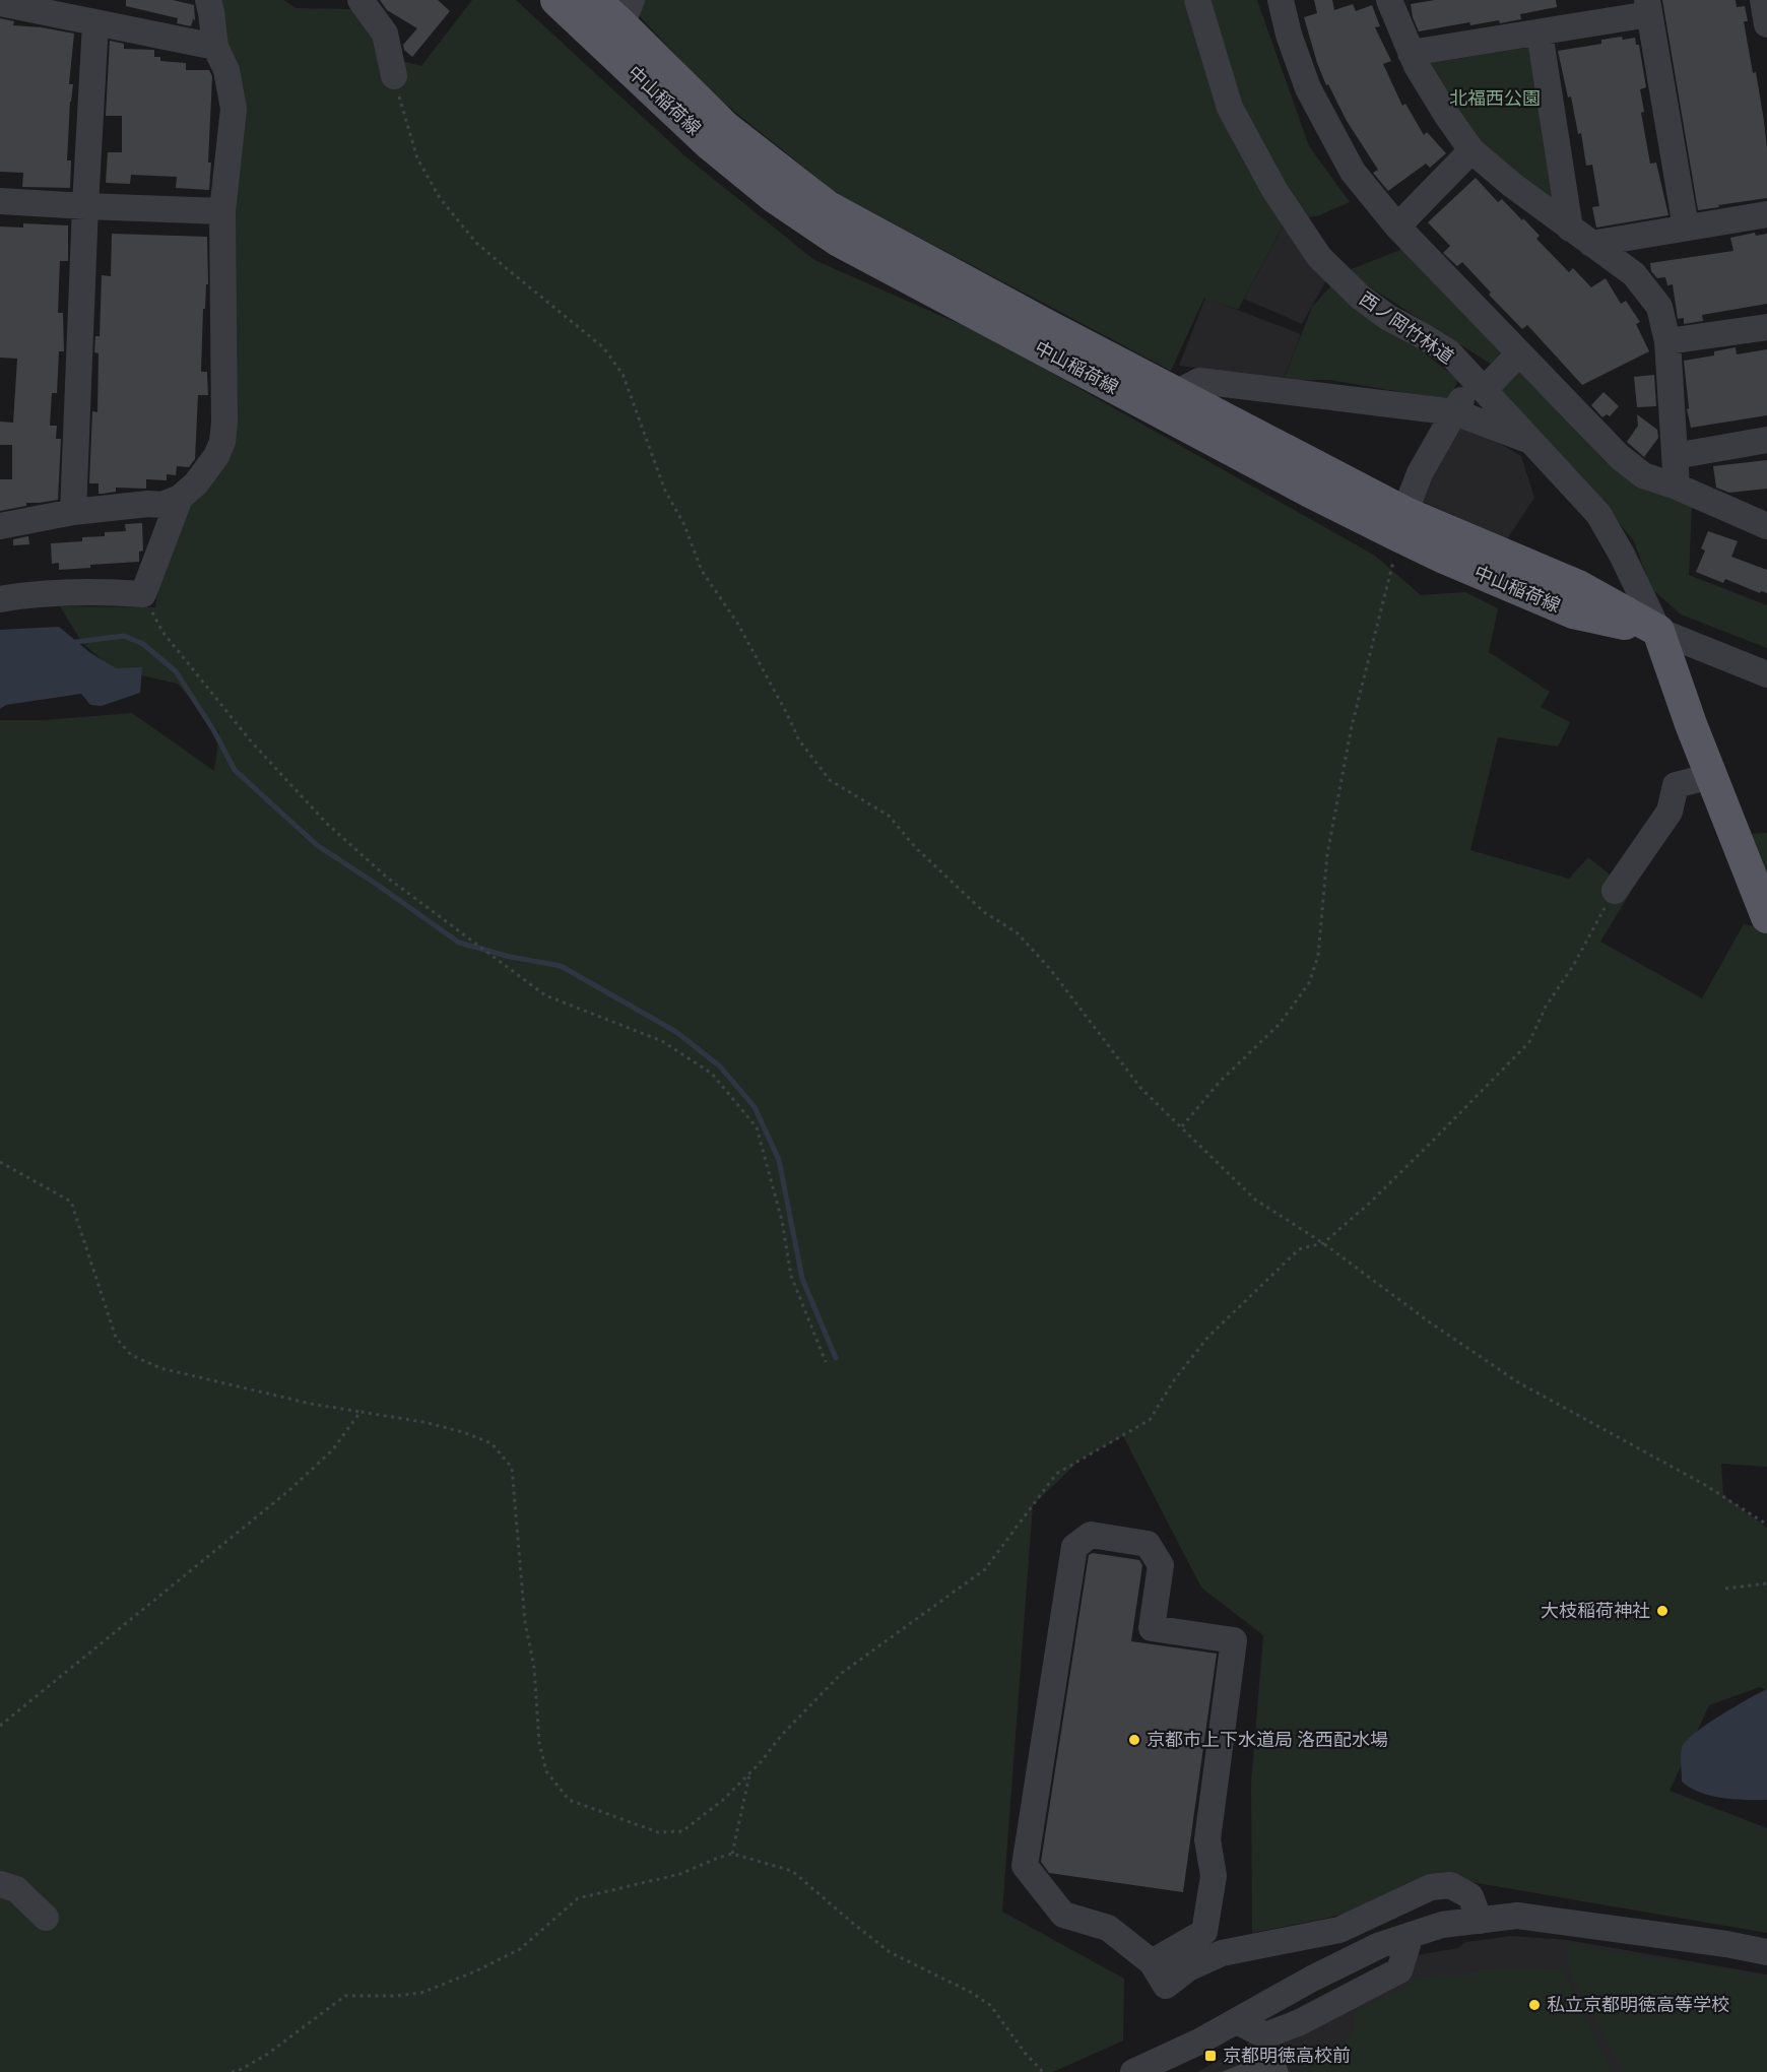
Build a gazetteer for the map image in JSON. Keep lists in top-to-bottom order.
{
  "streets": {
    "main road": ["中山稲荷線"],
    "street": ["西ノ岡竹林道"]
  },
  "crossings": [
    ["中山稲荷線", "西ノ岡竹林道"]
  ],
  "parks": ["北福西公園"],
  "places": {
    "other": ["大枝稲荷神社", "京都市上下水道局 洛西配水場", "私立京都明徳高等学校"],
    "transit": ["京都明徳高校前"]
  }
}
